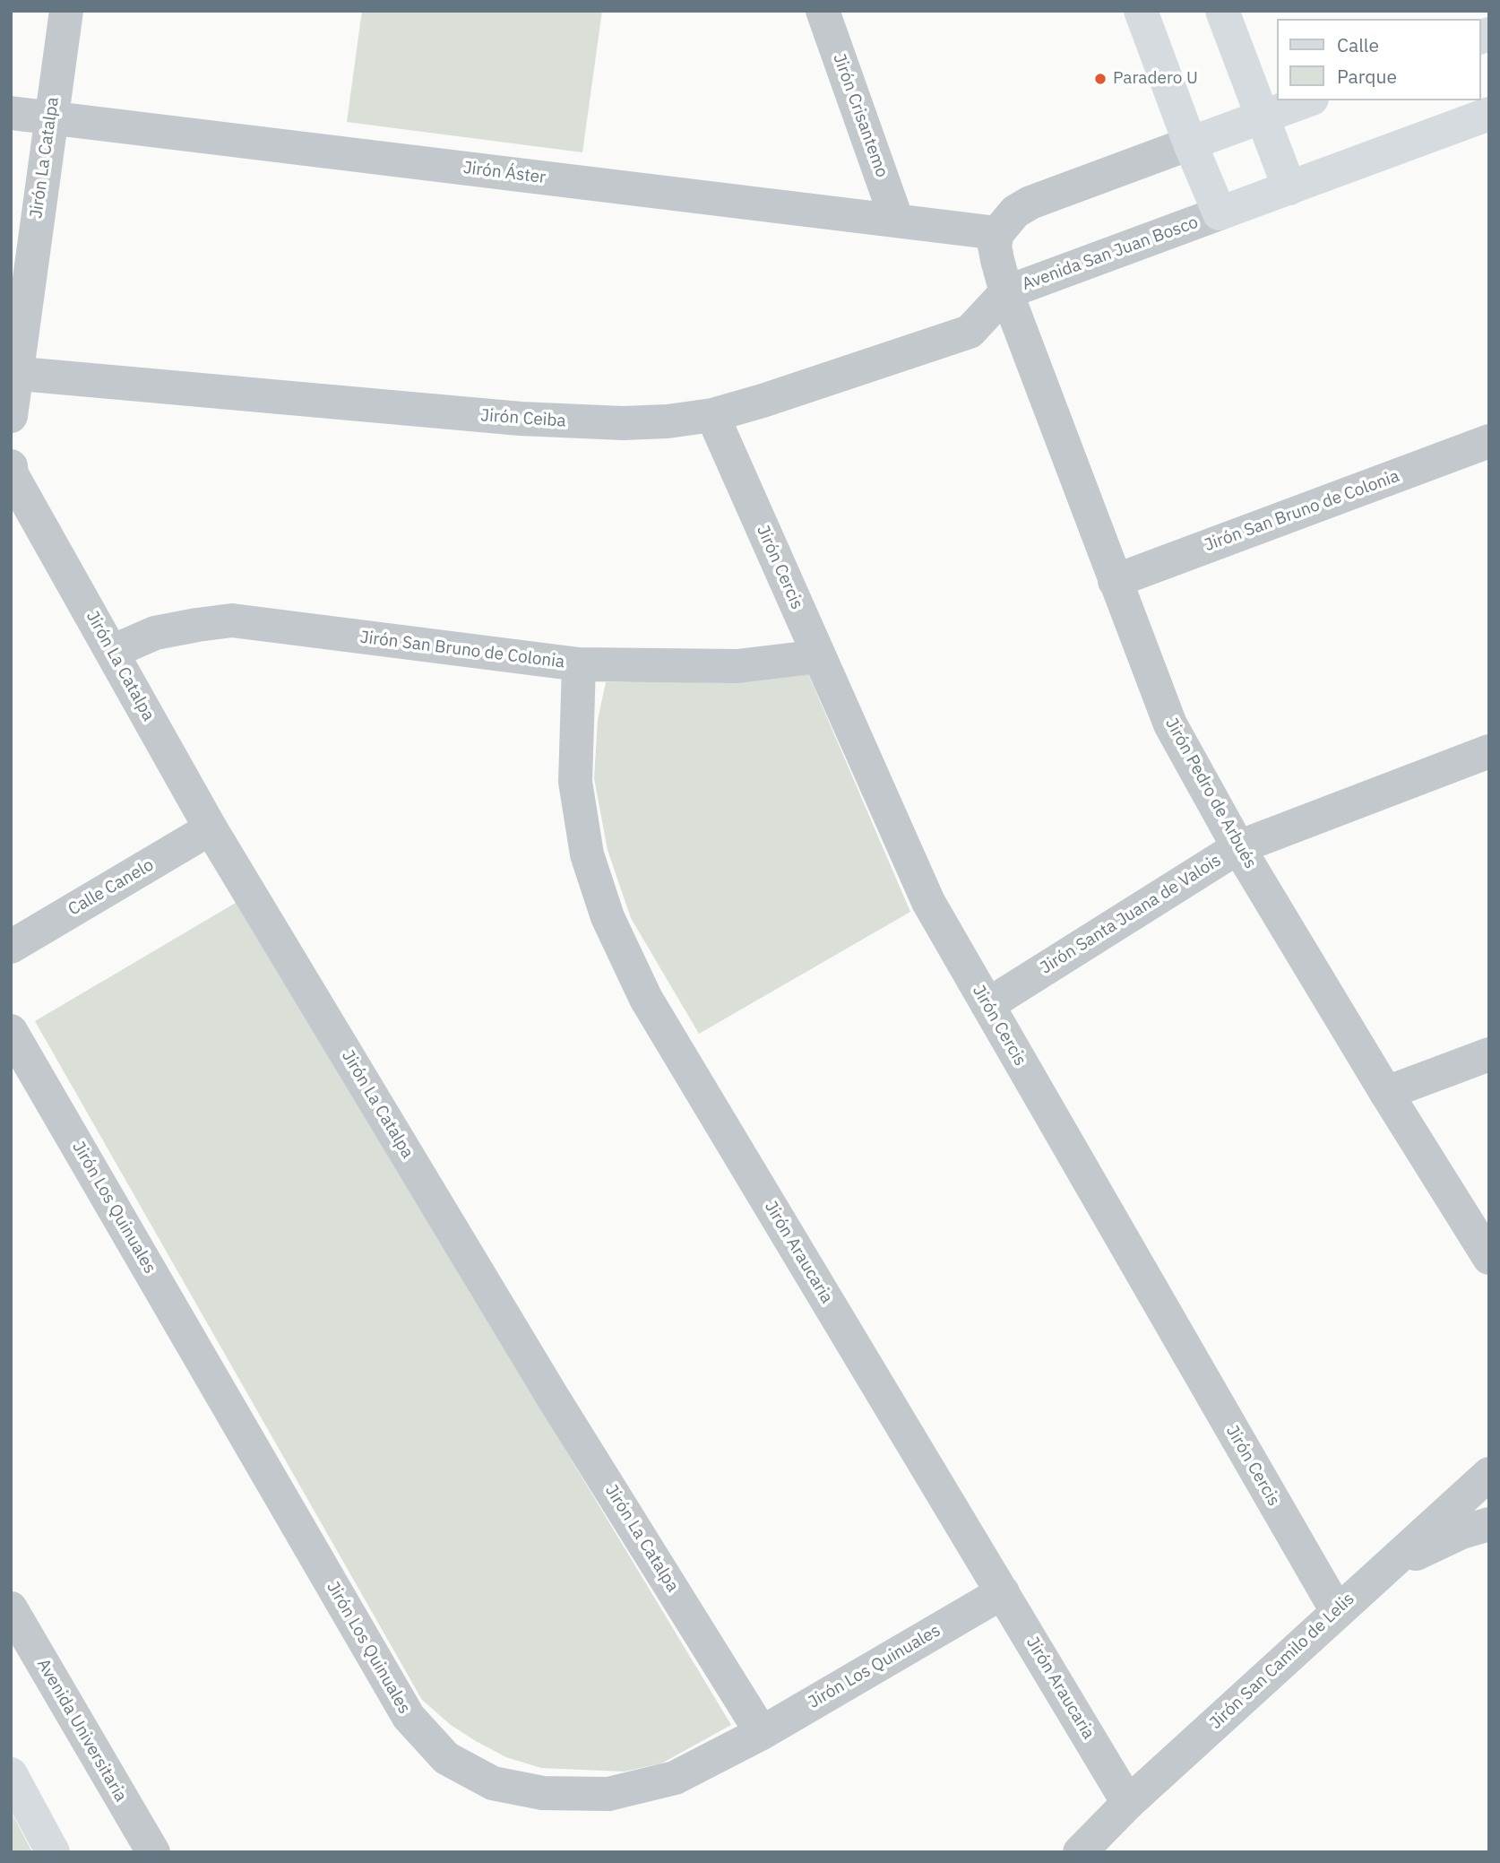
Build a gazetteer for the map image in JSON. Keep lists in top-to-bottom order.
{
  "streets": {
    "main road": ["Avenida San Juan Bosco"],
    "street": [
      "Jirón Crisantemo",
      "Jirón La Catalpa",
      "Jirón Áster",
      "Jirón Ceiba",
      "Jirón San Bruno de Colonia",
      "Jirón Cercis",
      "Jirón Pedro de Arbués",
      "Calle Canelo",
      "Jirón Santa Juana de Valois",
      "Jirón Los Quinuales",
      "Jirón Araucaria",
      "Jirón San Camilo de Lelis",
      "Avenida Universitaria"
    ]
  },
  "crossings": [
    ["Jirón Crisantemo", "Jirón Áster"],
    ["Jirón La Catalpa", "Jirón Áster"],
    ["Jirón La Catalpa", "Jirón Ceiba"],
    ["Jirón La Catalpa", "Jirón San Bruno de Colonia"],
    ["Jirón La Catalpa", "Calle Canelo"],
    ["Jirón La Catalpa", "Jirón Los Quinuales"],
    ["Jirón Áster", "Avenida San Juan Bosco"],
    ["Avenida San Juan Bosco", "Jirón Ceiba"],
    ["Avenida San Juan Bosco", "Jirón Pedro de Arbués"],
    ["Jirón Ceiba", "Jirón Cercis"],
    ["Jirón Ceiba", "Jirón Pedro de Arbués"],
    ["Jirón San Bruno de Colonia", "Jirón Cercis"],
    ["Jirón San Bruno de Colonia", "Jirón Pedro de Arbués"],
    ["Jirón San Bruno de Colonia", "Jirón Araucaria"],
    ["Jirón Cercis", "Jirón Santa Juana de Valois"],
    ["Jirón Cercis", "Jirón San Camilo de Lelis"],
    ["Jirón Pedro de Arbués", "Jirón Santa Juana de Valois"],
    ["Jirón Los Quinuales", "Jirón Araucaria"],
    ["Jirón Araucaria", "Jirón San Camilo de Lelis"]
  ],
  "places": ["Paradero U"],
  "legend": ["Calle", "Parque"]
}
